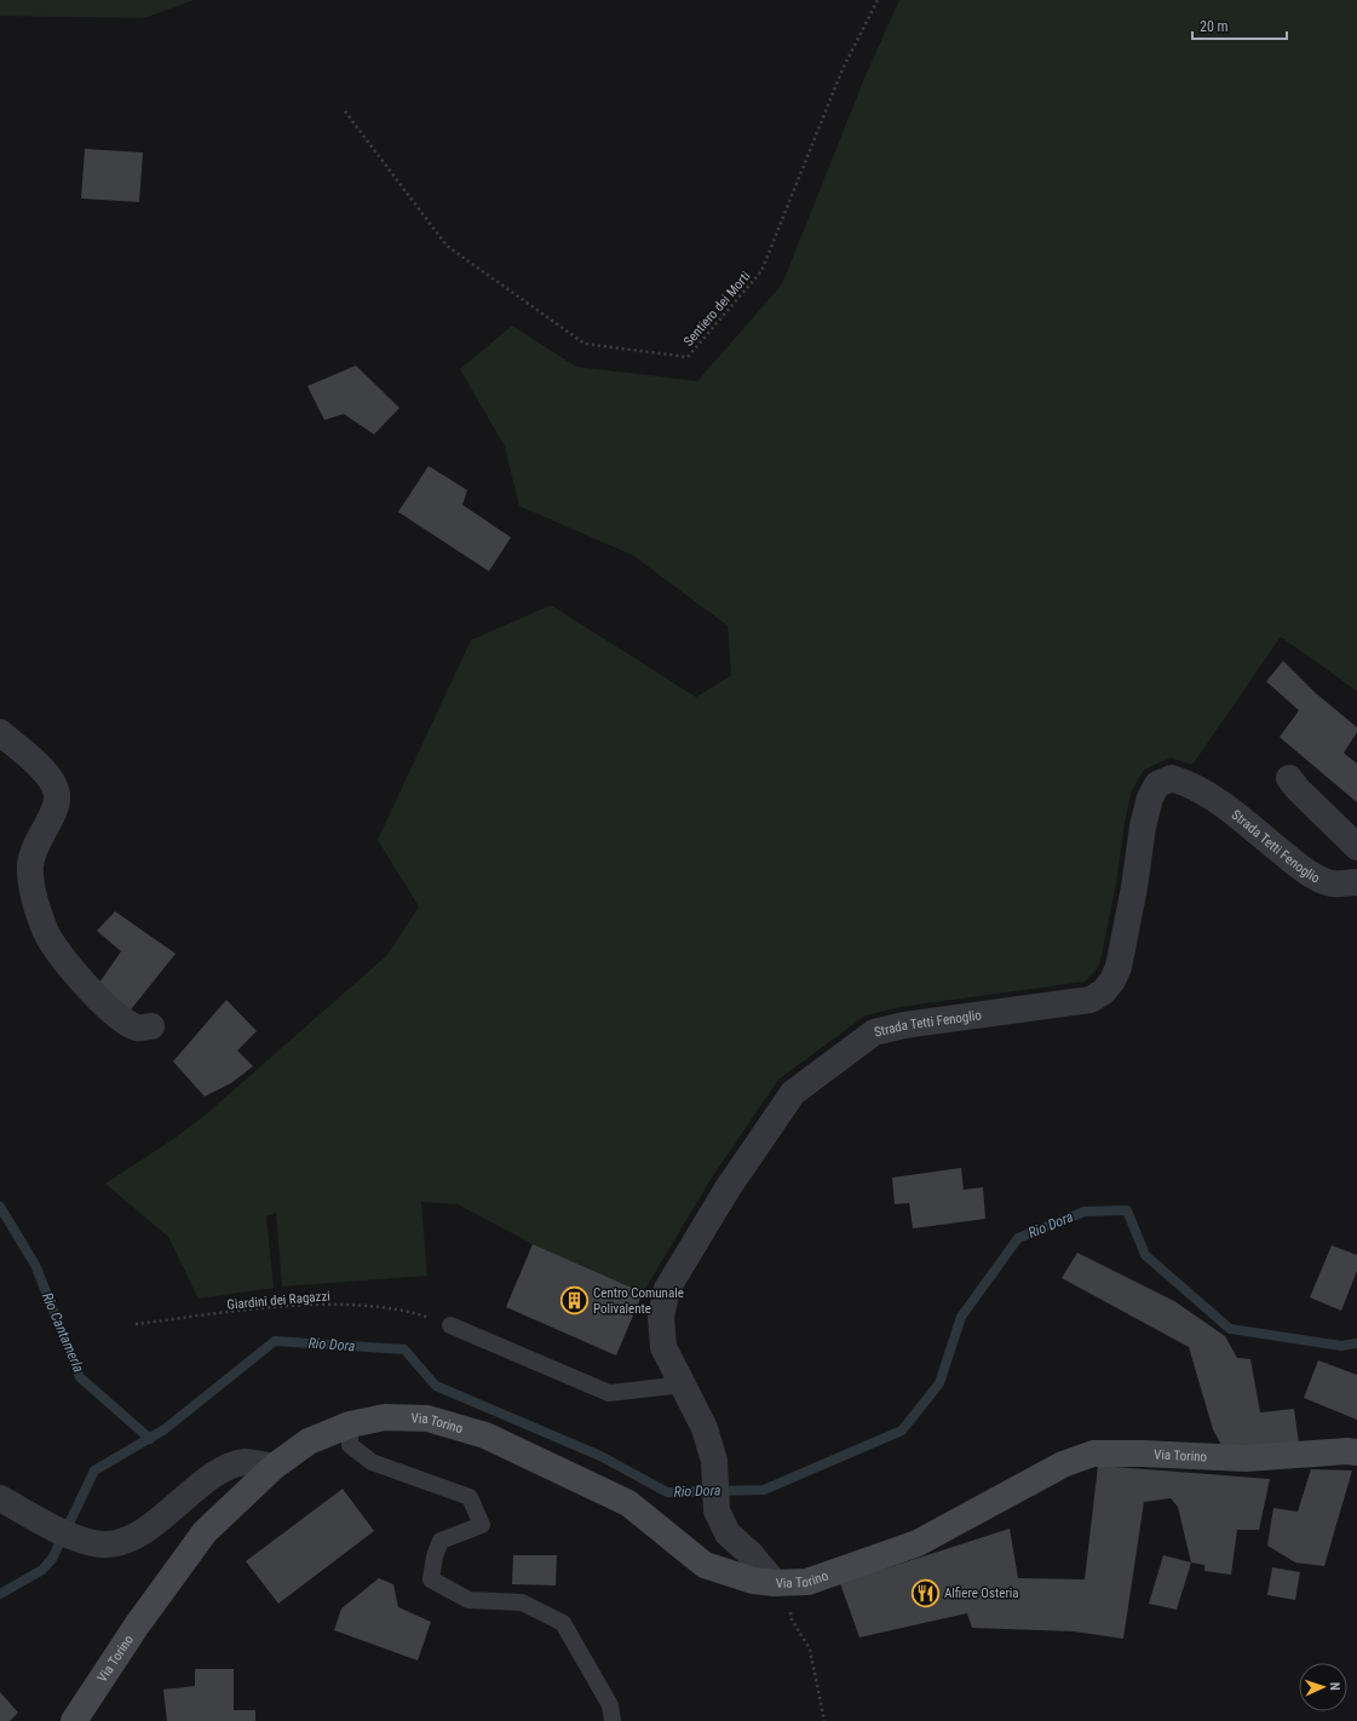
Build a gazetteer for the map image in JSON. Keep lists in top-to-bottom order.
{
  "streets": {
    "street": ["Strada Tetti Fenoglio", "Via Torino"],
    "path": ["Sentiero dei Morti", "Giardini dei Ragazzi"]
  },
  "crossings": [
    ["Strada Tetti Fenoglio", "Via Torino"]
  ],
  "water": ["Rio Dora", "Rio Cantamerla"],
  "places": {
    "building": ["Centro Comunale Polivalente"],
    "restaurant": ["Alfiere Osteria"]
  },
  "scale_bar": "20 m",
  "north": "right"
}
